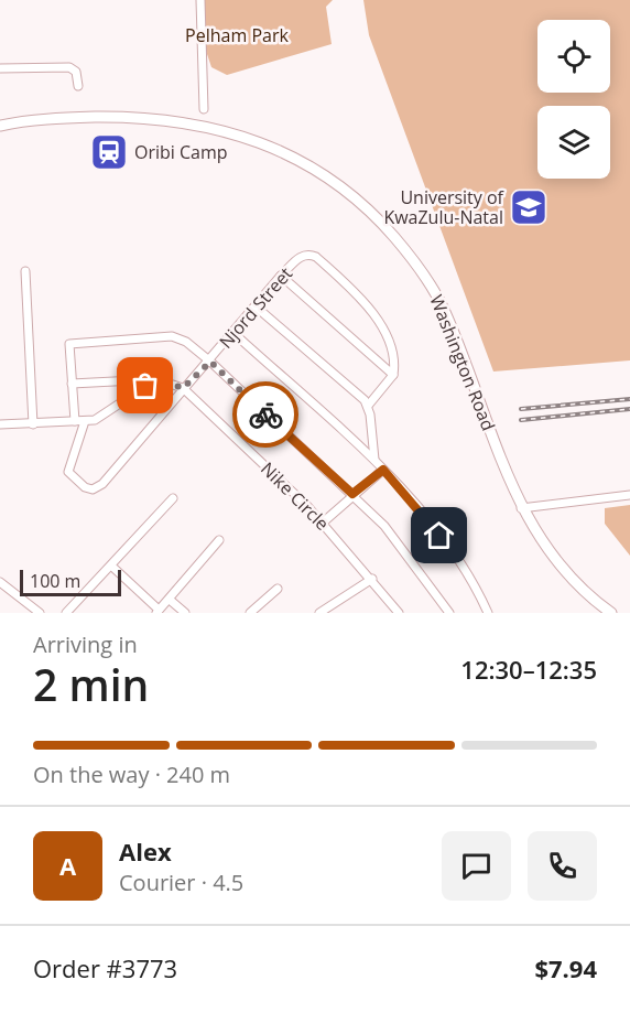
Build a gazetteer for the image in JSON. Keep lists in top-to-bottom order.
{
  "streets": {
    "main road": ["Washington Road"],
    "street": ["Njord Street", "Nike Circle"]
  },
  "crossings": [
    ["Njord Street", "Nike Circle"]
  ],
  "parks": ["Pelham Park"],
  "places": {
    "station": ["Oribi Camp"],
    "school or university": ["University of KwaZulu-Natal"]
  },
  "scale_bar": "100 m",
  "page": {
    "scale": "100 m",
    "heading": ["2 min", "Arriving in", "12:30–12:35"],
    "panel": [
      "Alex",
      "Courier · 4.5",
      "Order #3773",
      "$7.94"
    ],
    "bar": "On the way · 240 m",
    "round": "A"
  }
}
